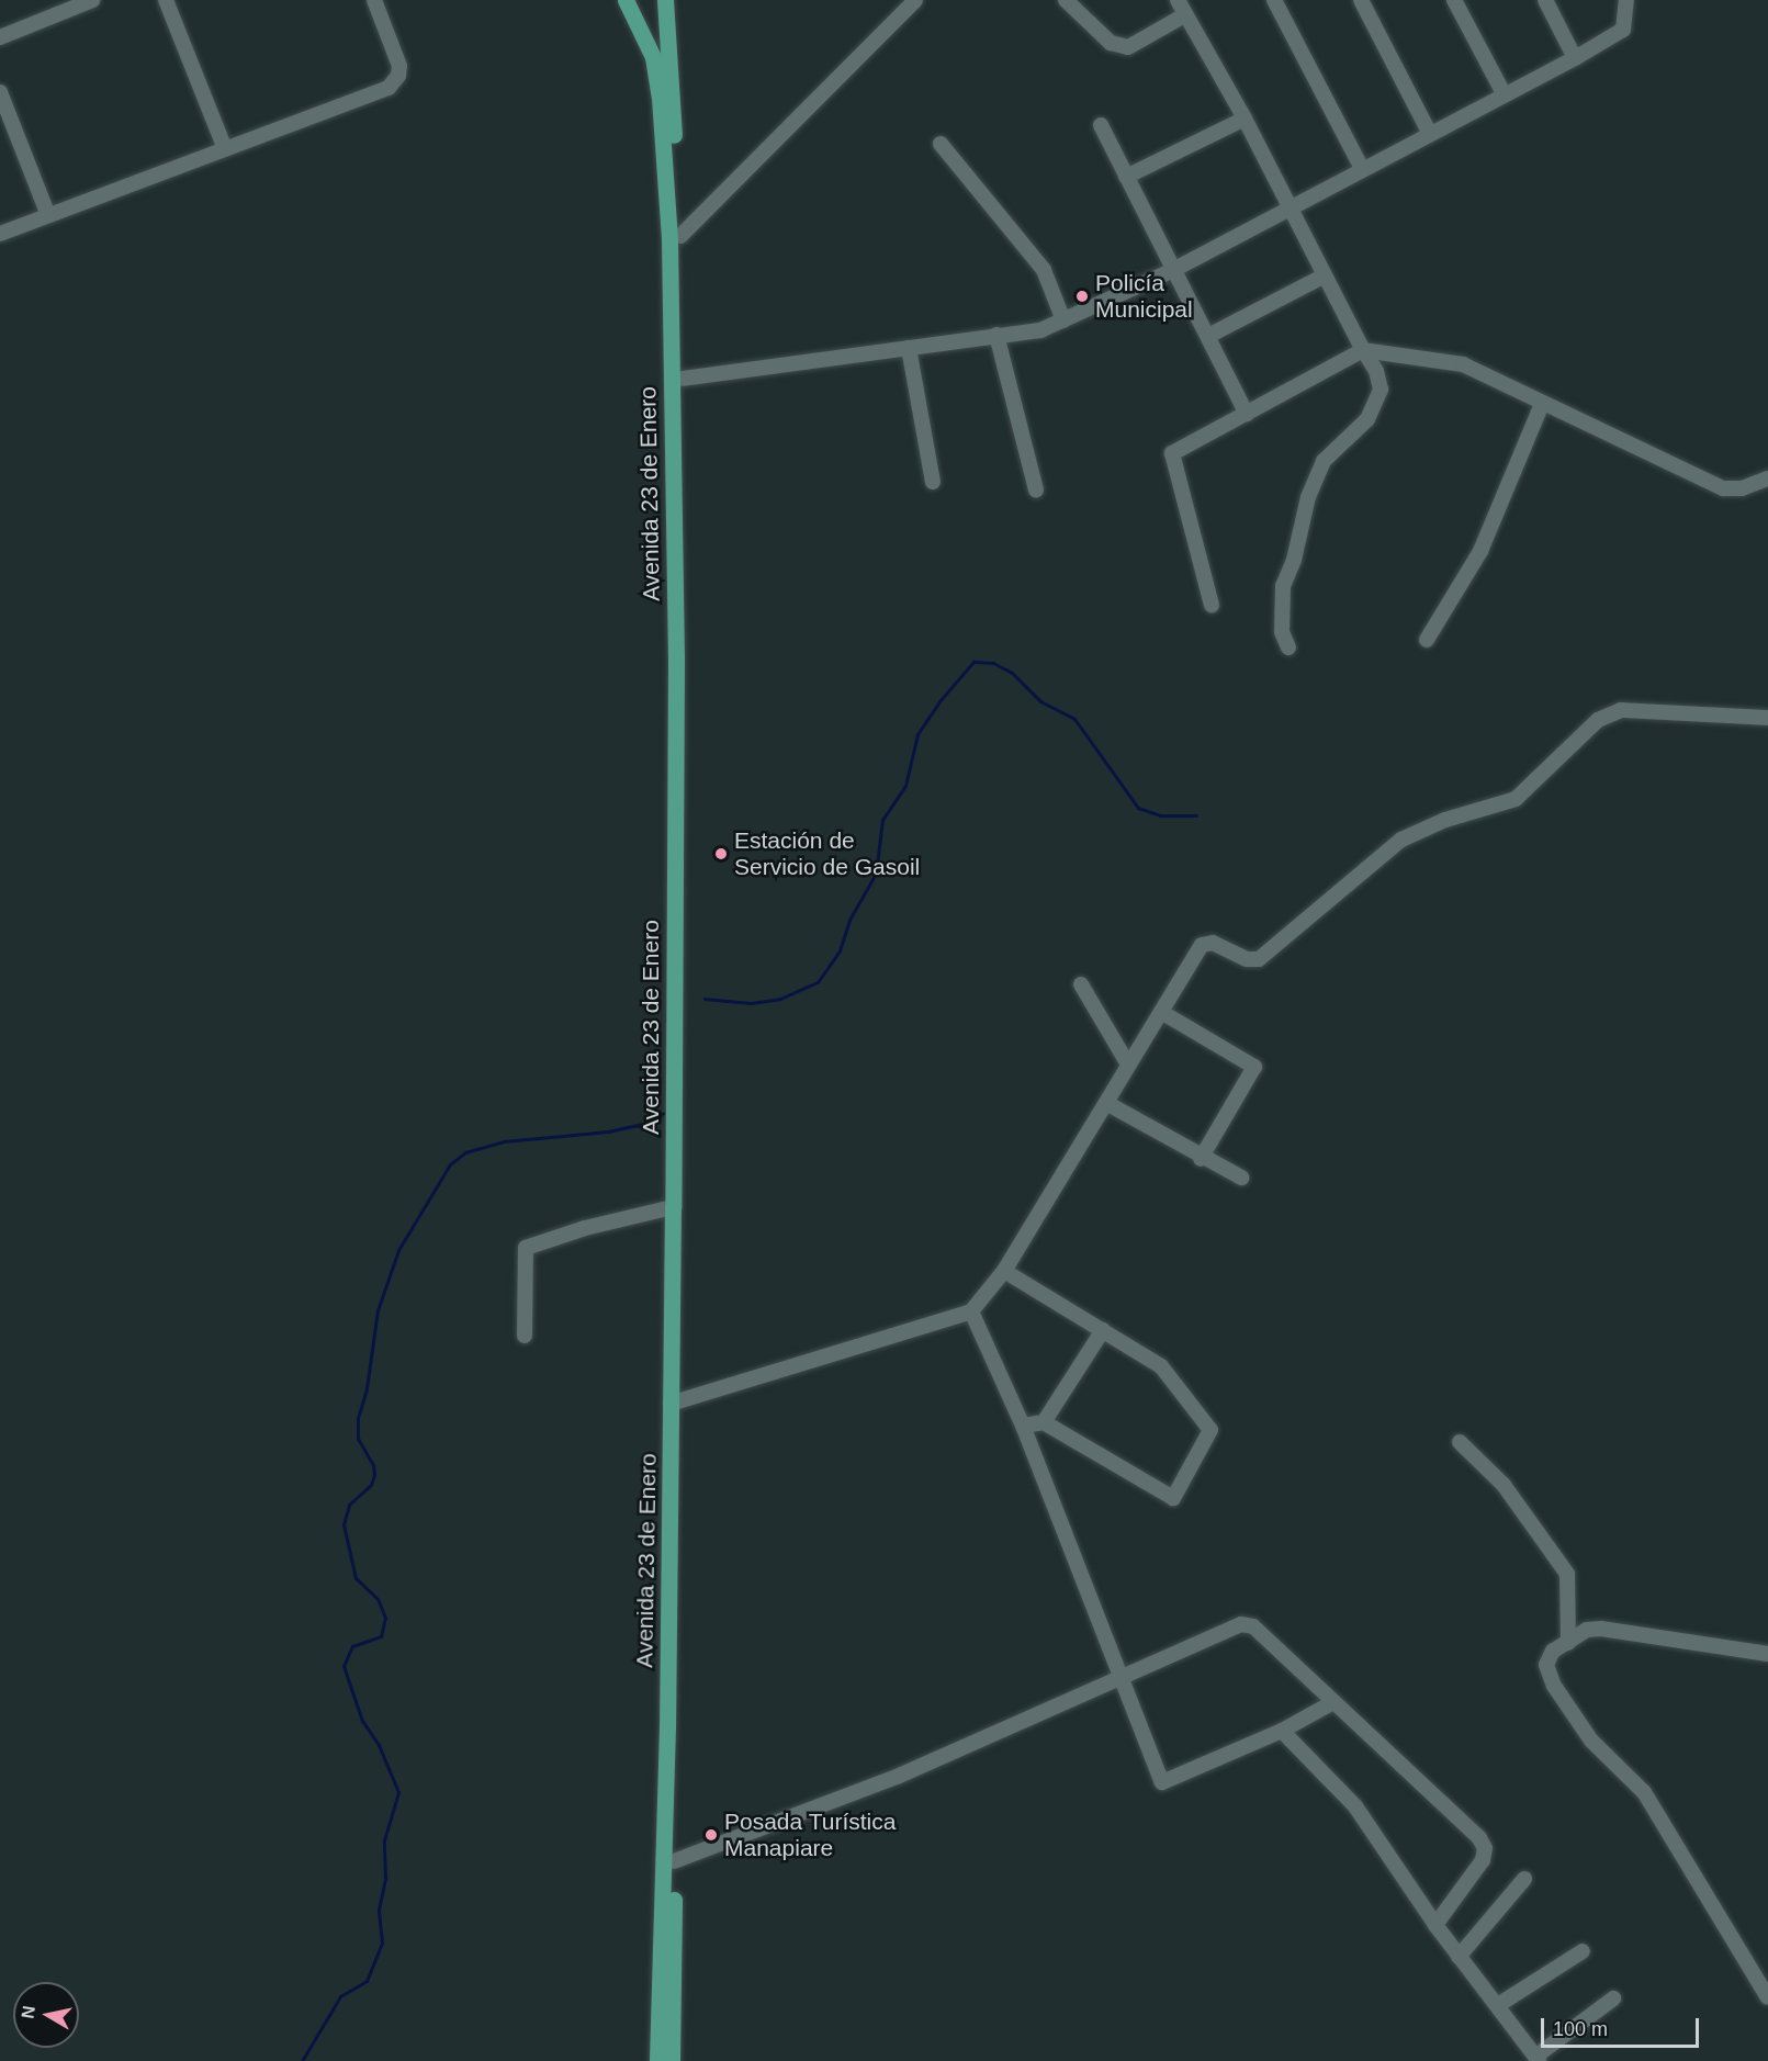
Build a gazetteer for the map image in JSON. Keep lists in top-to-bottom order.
{
  "streets": {
    "main road": ["Avenida 23 de Enero"]
  },
  "places": ["Policía Municipal", "Estación de Servicio de Gasoil", "Posada Turística Manapiare"],
  "scale_bar": "100 m",
  "north": "left"
}
